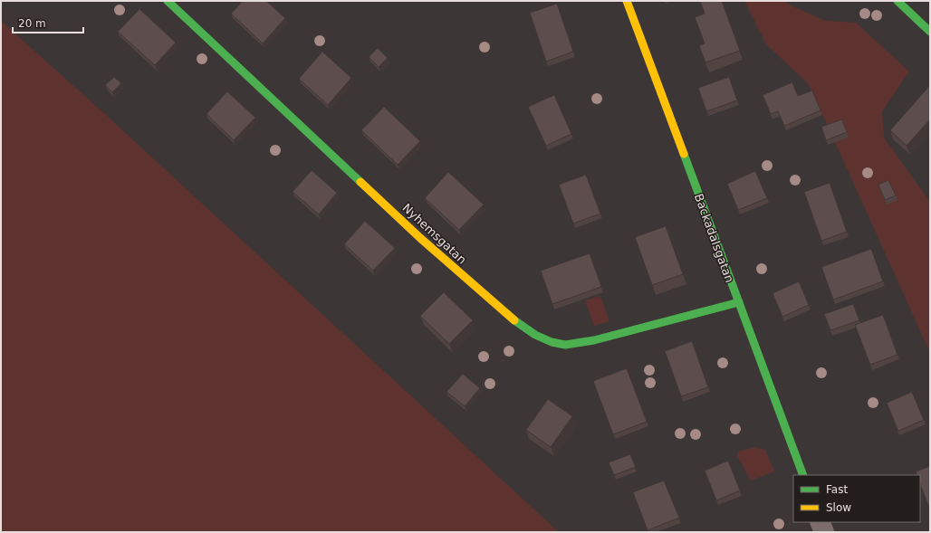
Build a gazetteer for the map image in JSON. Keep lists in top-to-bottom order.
{
  "streets": {
    "street": ["Nyhemsgatan", "Backadalsgatan"]
  },
  "crossings": [
    ["Nyhemsgatan", "Backadalsgatan"]
  ],
  "legend": ["Fast", "Slow"],
  "scale_bar": "20 m"
}
